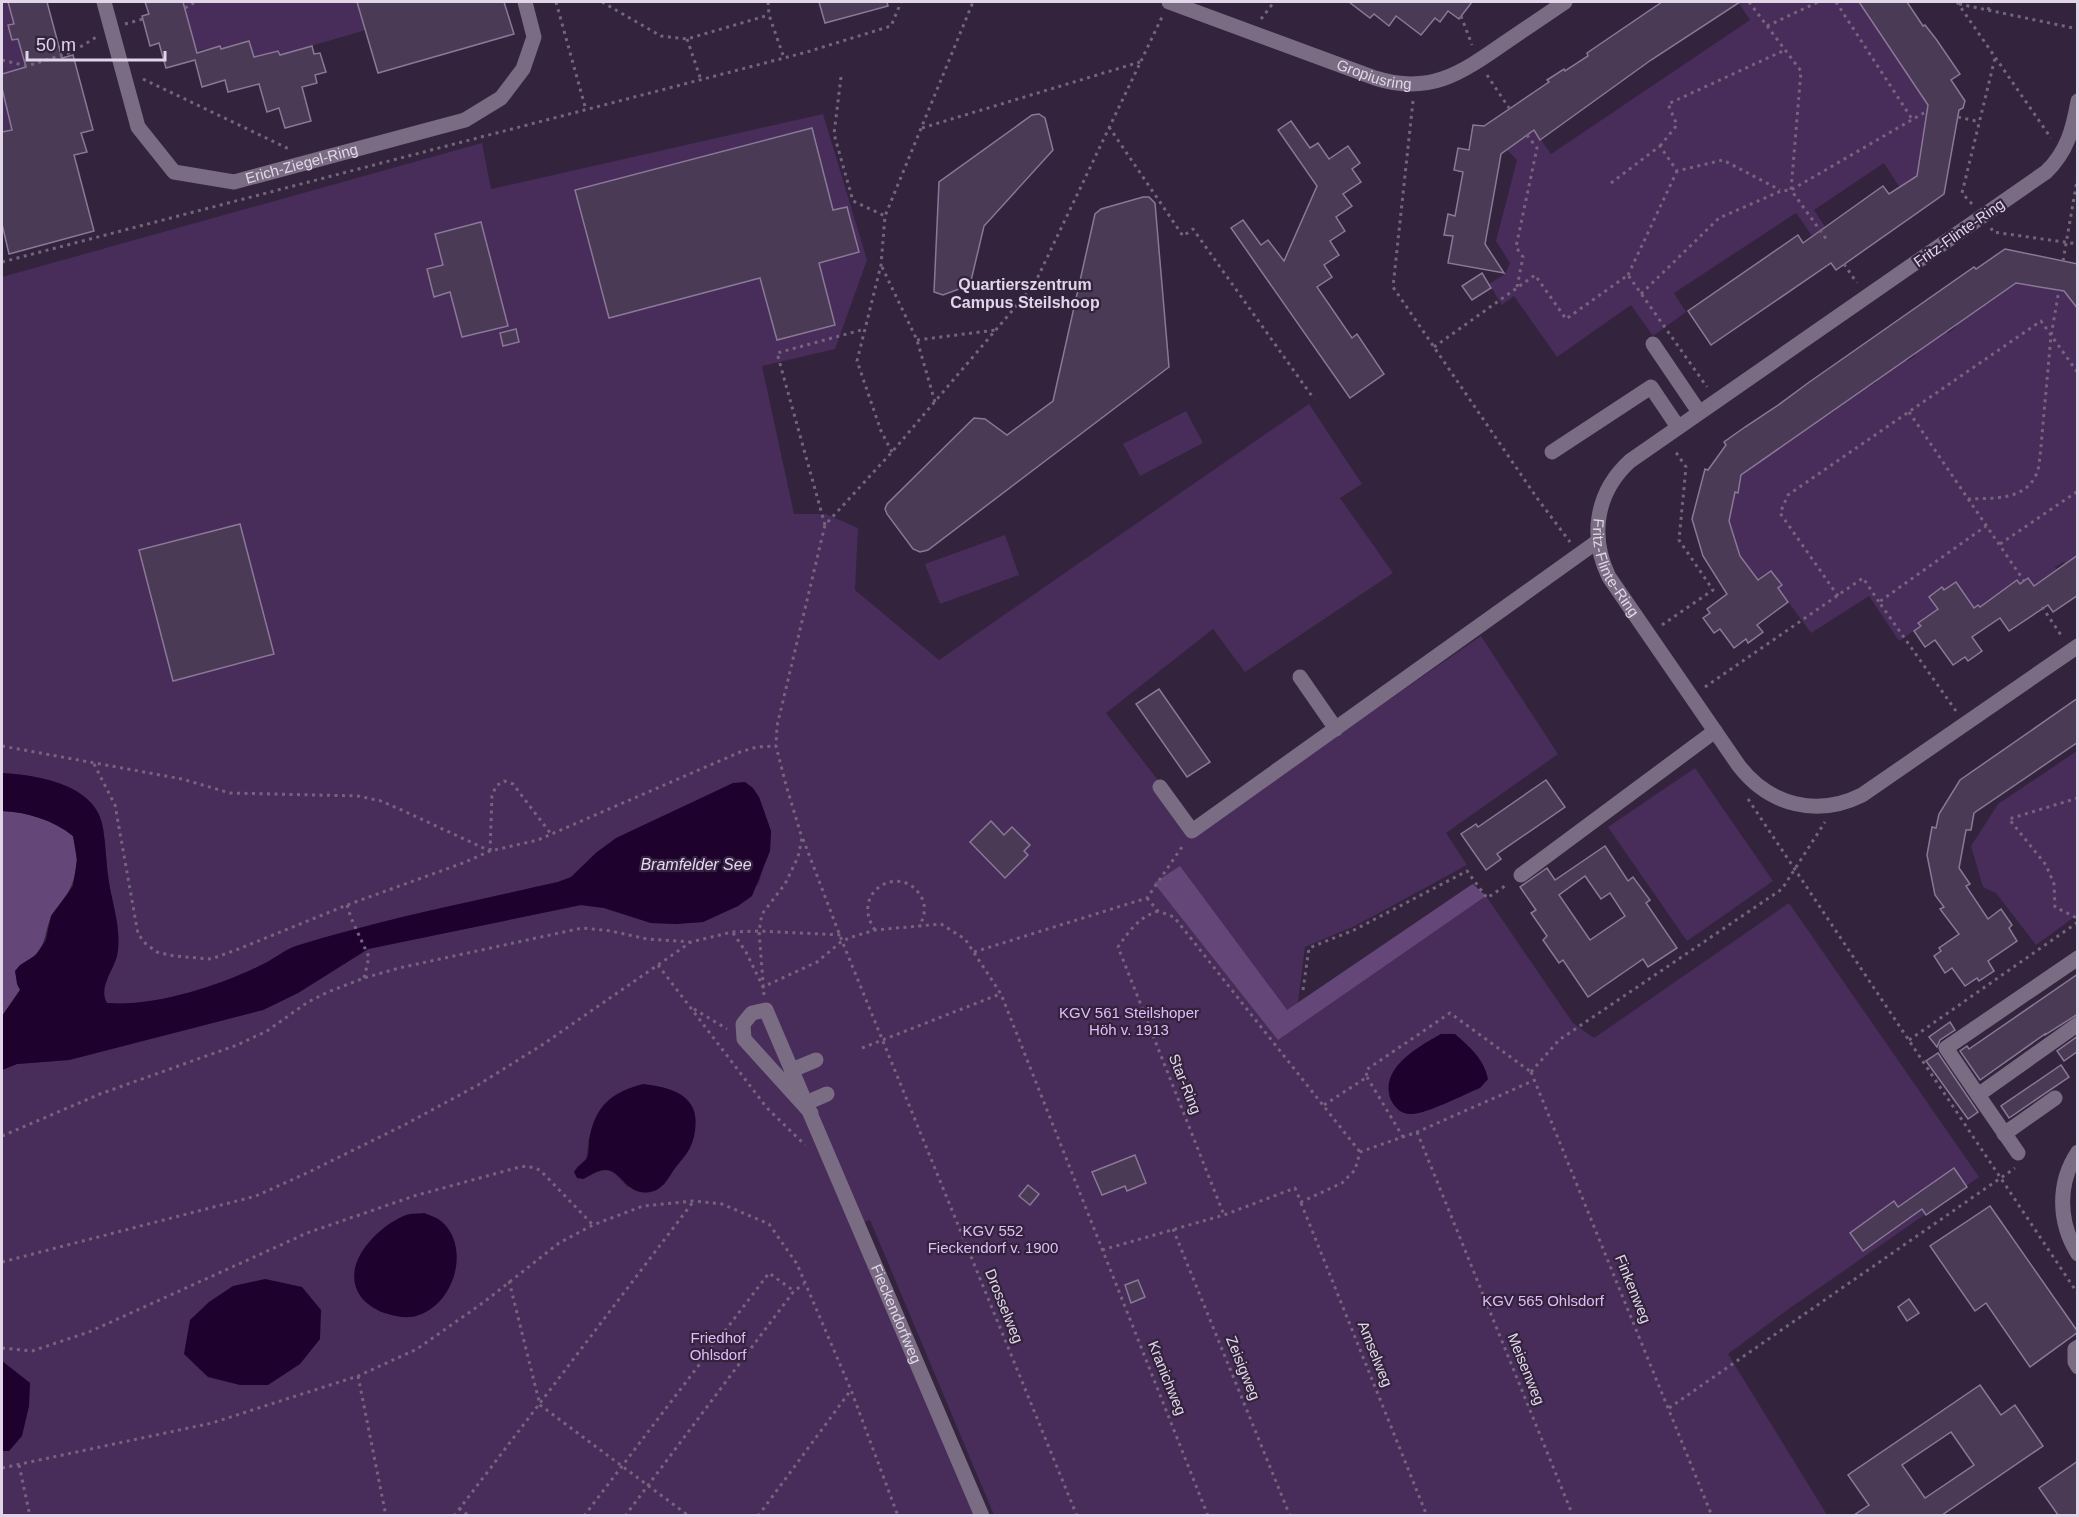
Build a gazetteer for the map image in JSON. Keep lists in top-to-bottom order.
{
  "streets": {
    "street": [
      "Gropiusring",
      "Erich-Ziegel-Ring",
      "Fritz-Flinte-Ring",
      "Fieckendorfweg"
    ],
    "path": [
      "Star-Ring",
      "Finkenweg",
      "Drosselweg",
      "Amselweg",
      "Zeisigweg",
      "Meisenweg",
      "Kranichweg"
    ]
  },
  "districts": ["Quartierszentrum Campus Steilshoop"],
  "water": ["Bramfelder See"],
  "parks": [
    "KGV 561 Steilshoper Höh v. 1913",
    "KGV 552 Fieckendorf v. 1900",
    "KGV 565 Ohlsdorf",
    "Friedhof Ohlsdorf"
  ],
  "scale_bar": "50 m"
}
